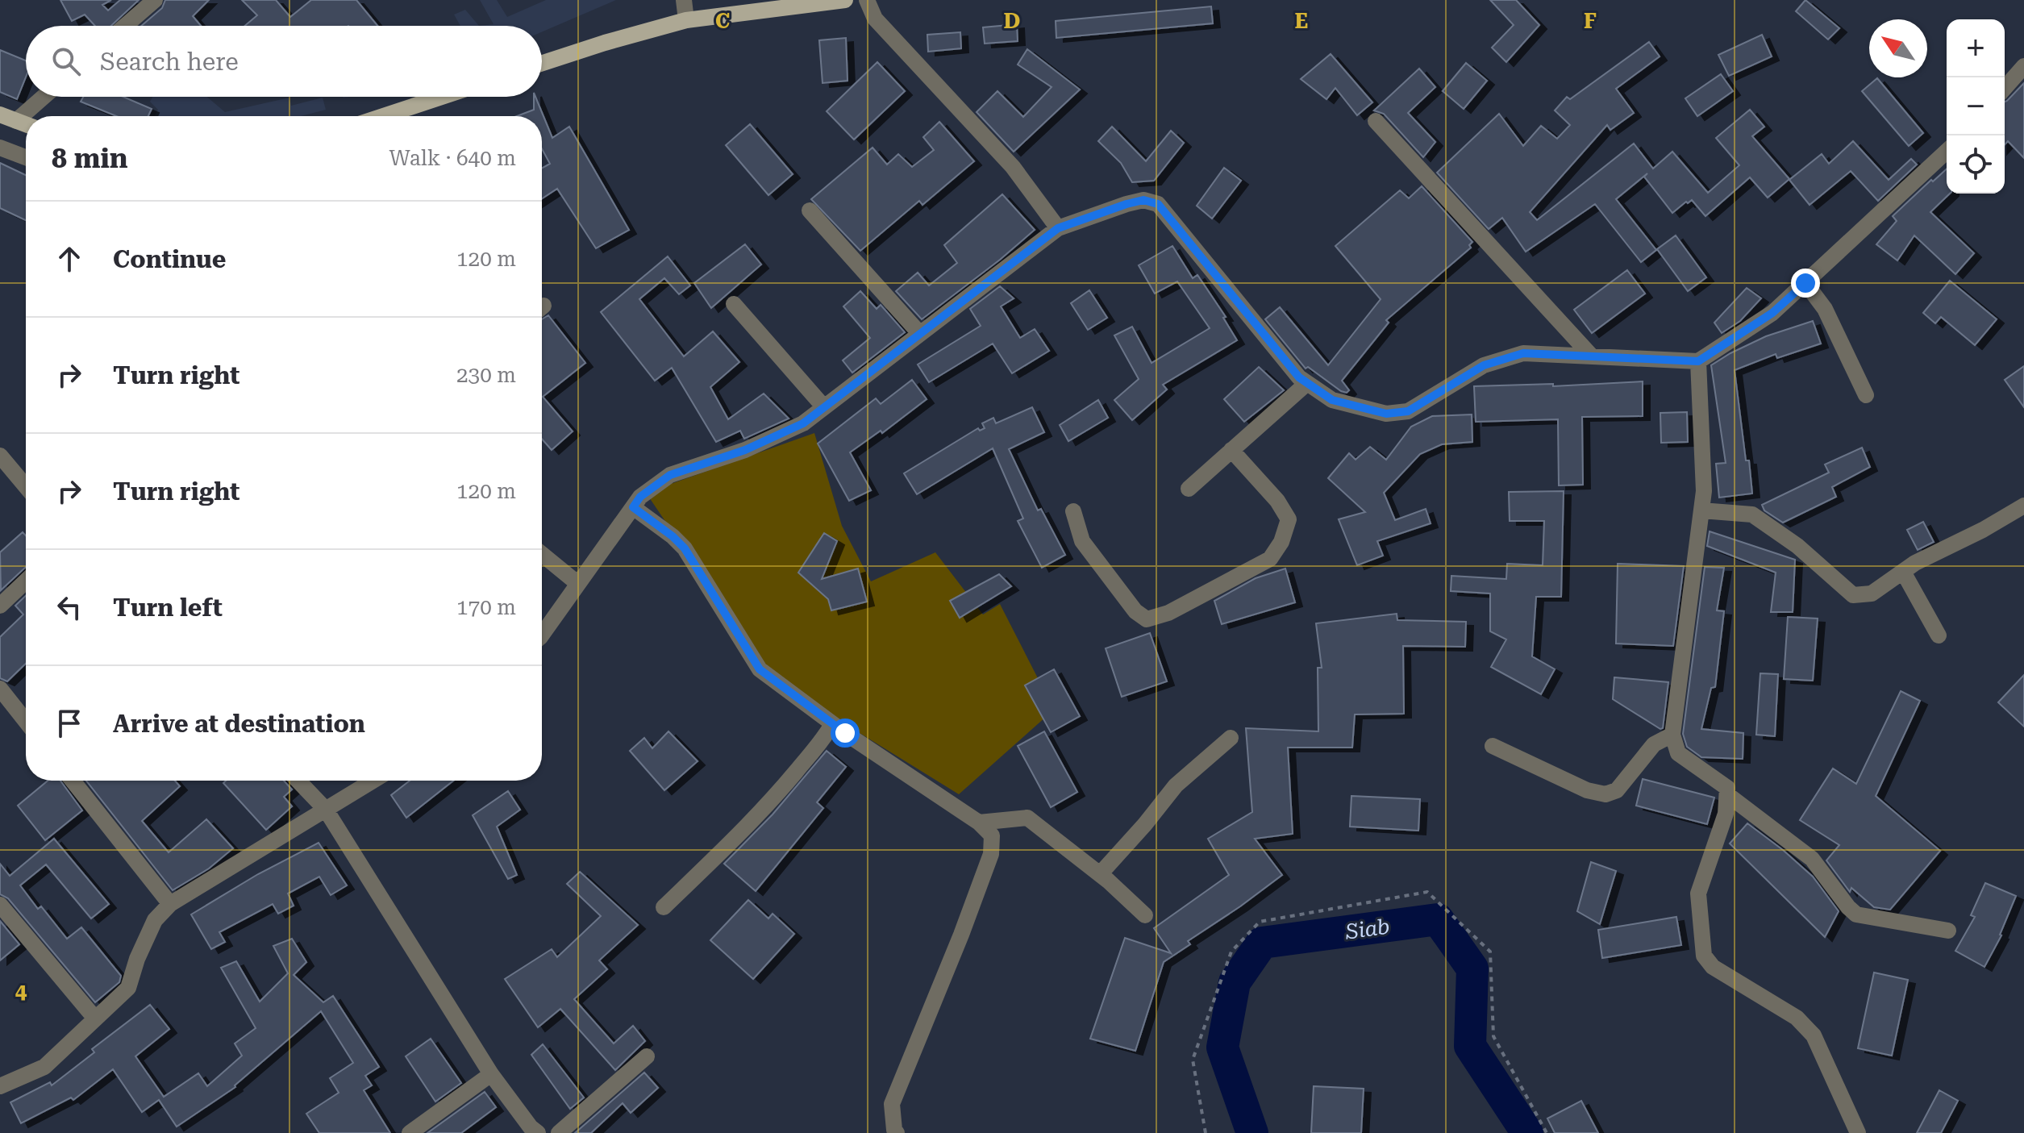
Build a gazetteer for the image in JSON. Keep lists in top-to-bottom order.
{
  "water": ["Siab"],
  "north": "top left",
  "page": {
    "map_buttons": ["+", "−"],
    "search": "Search here",
    "heading": ["8 min", "Walk · 640 m"],
    "list": [
      ["Continue", "120 m"],
      ["Turn right", "230 m"],
      ["Turn right", "120 m"],
      ["Turn left", "170 m"],
      "Arrive at destination"
    ]
  },
  "grid": {
    "columns": [
      "C",
      "D",
      "E",
      "F"
    ],
    "rows": ["4"]
  }
}
